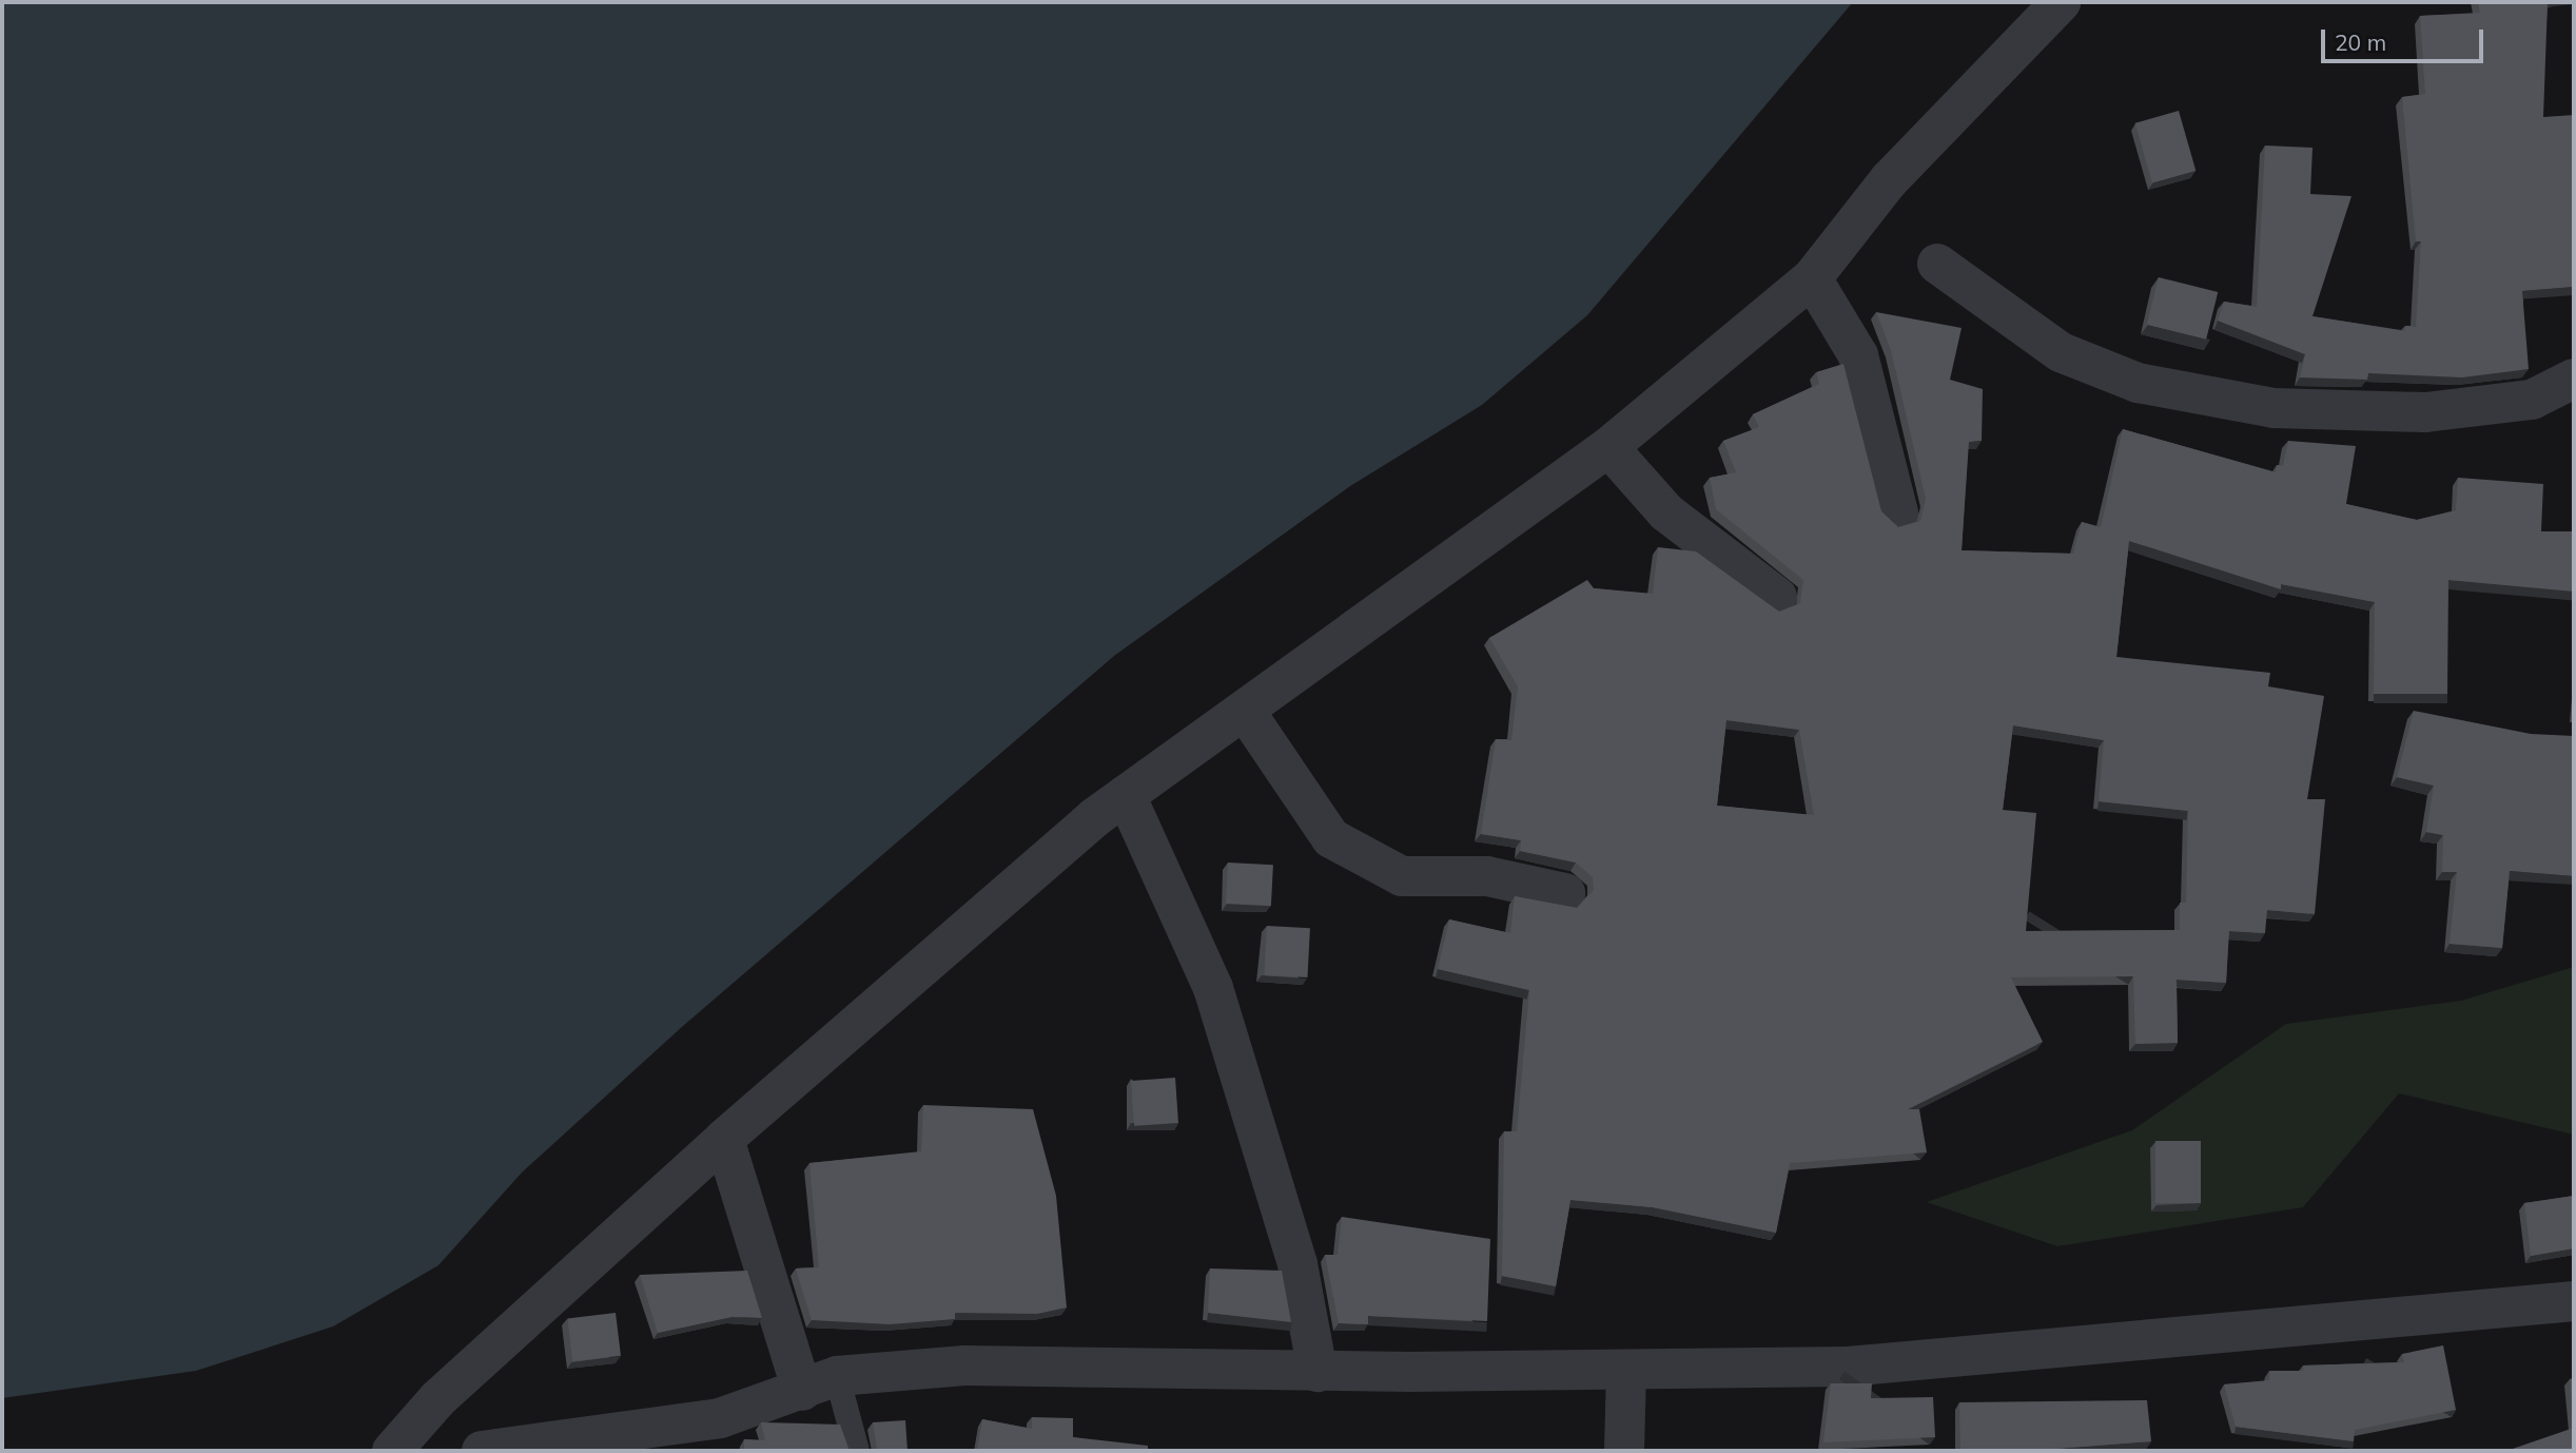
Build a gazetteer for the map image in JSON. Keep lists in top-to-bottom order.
{
  "scale_bar": "20 m"
}
